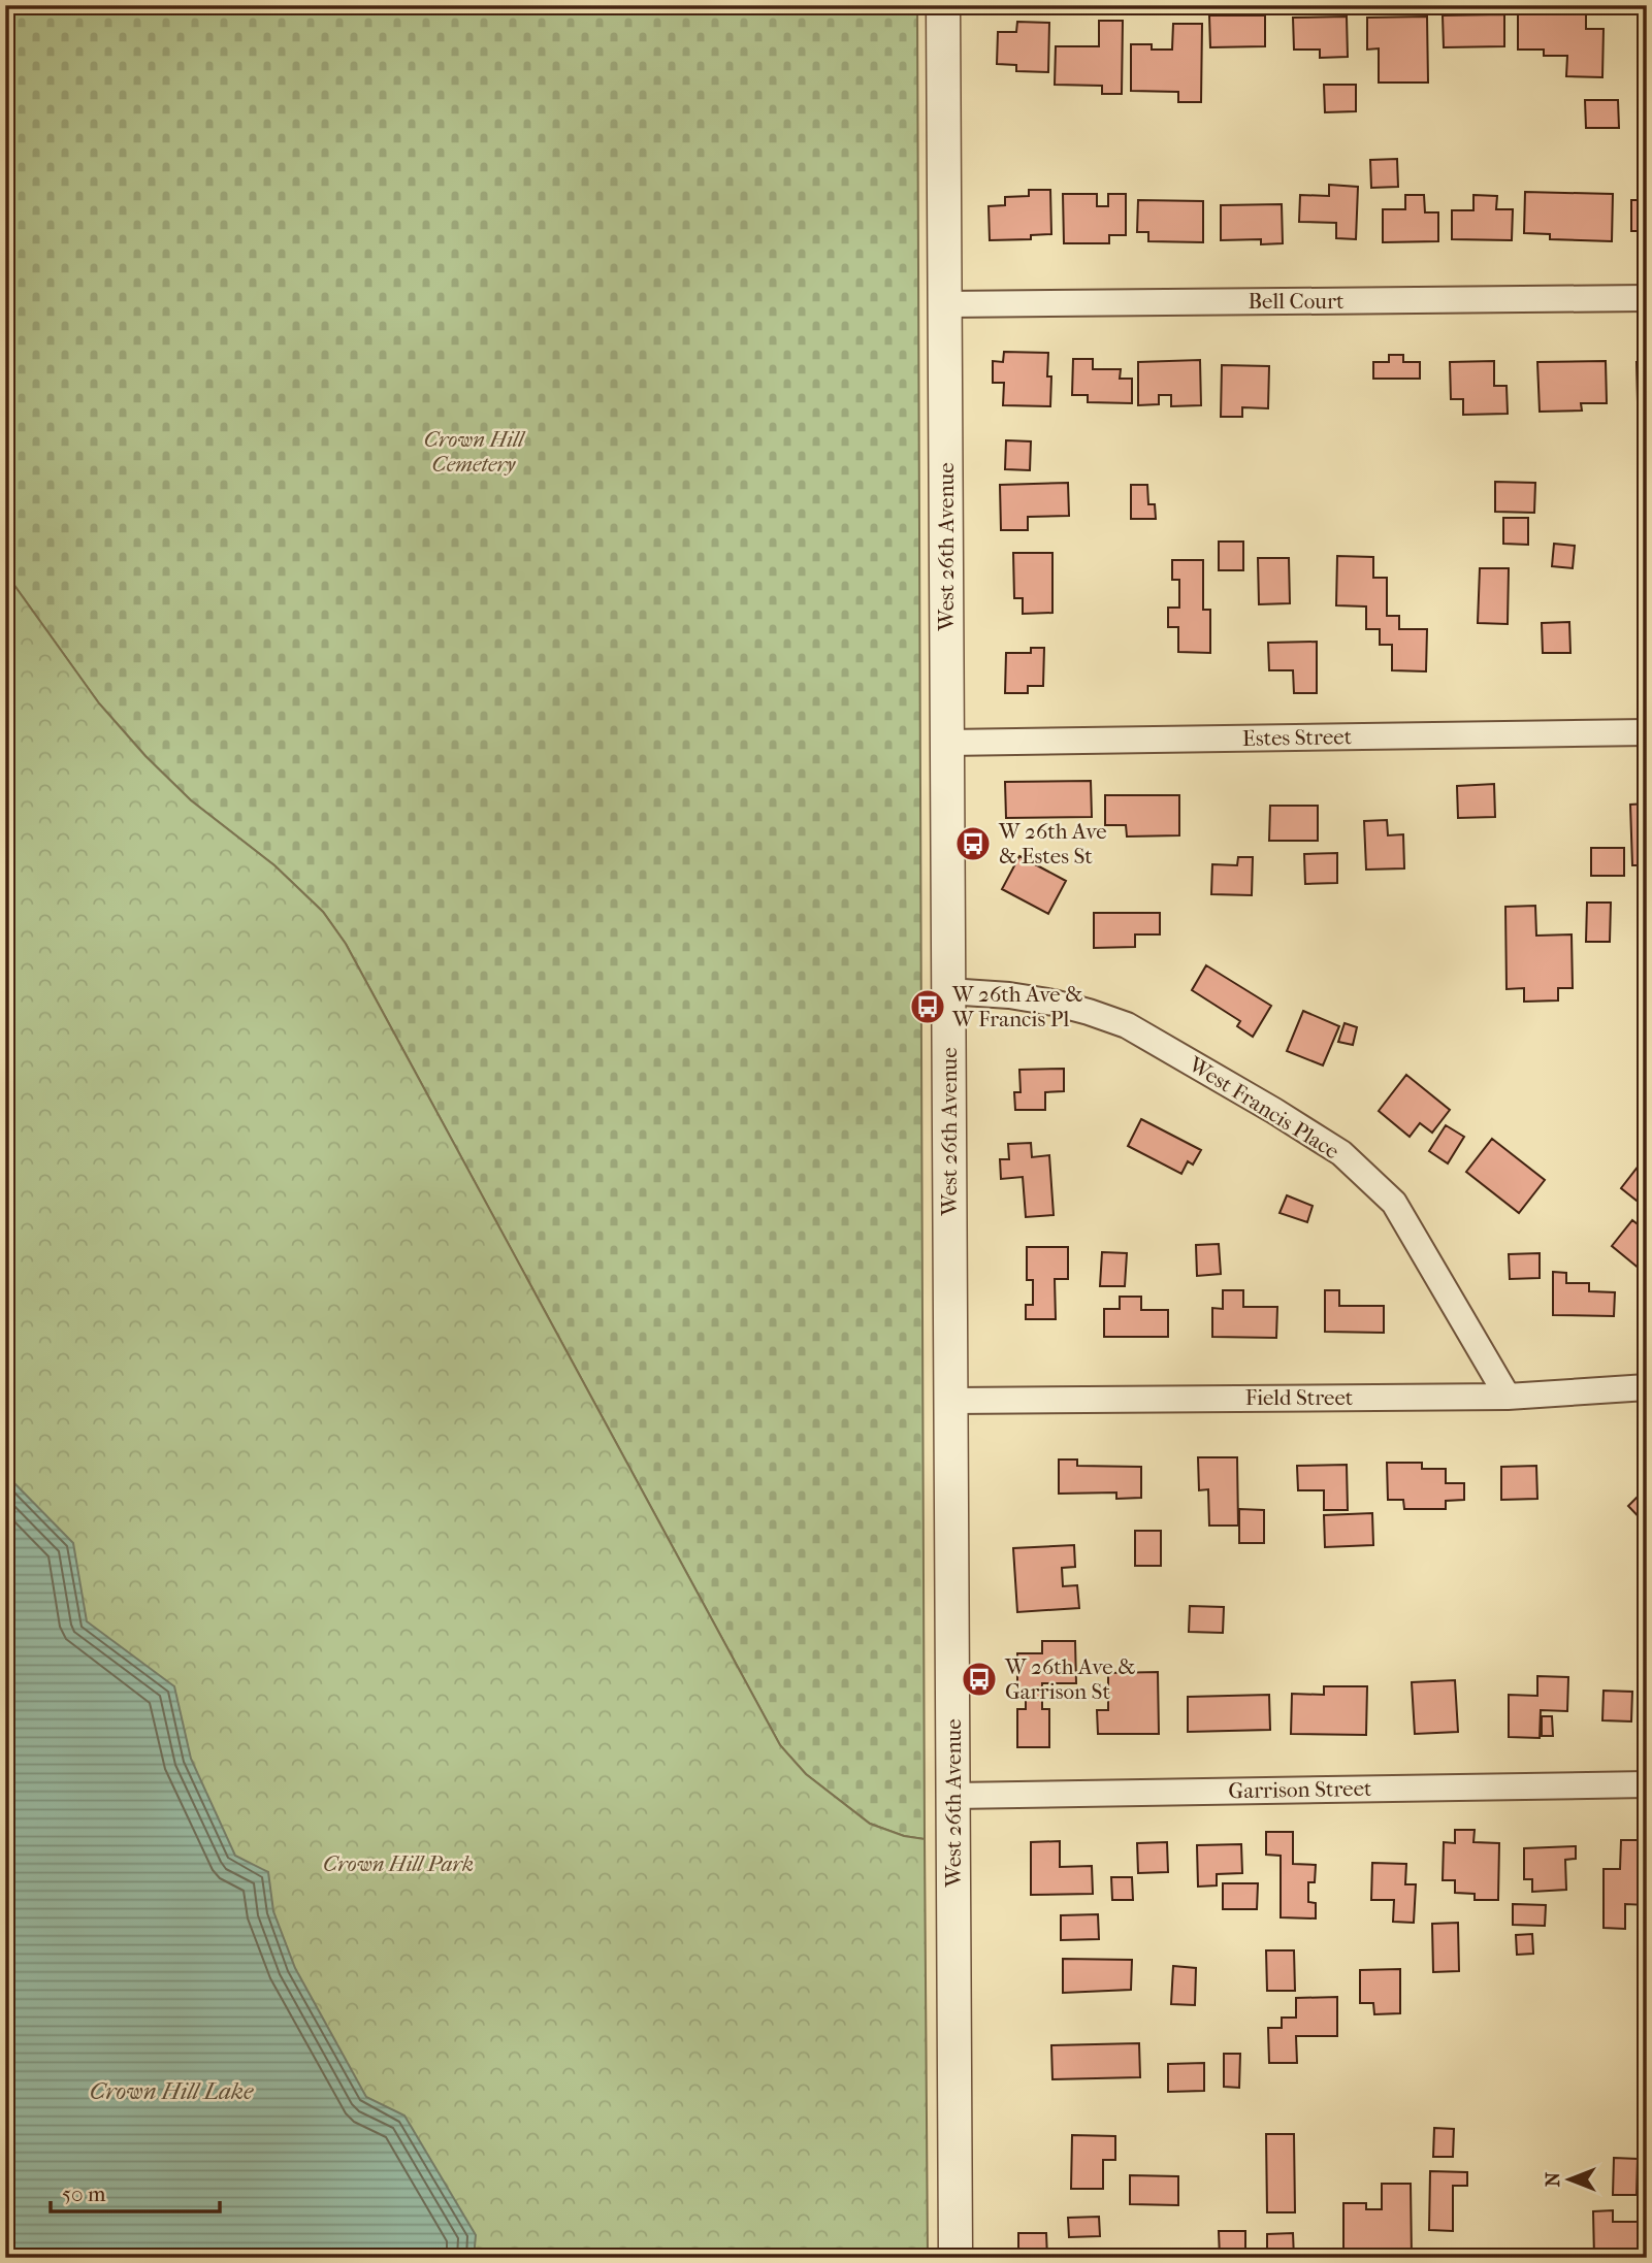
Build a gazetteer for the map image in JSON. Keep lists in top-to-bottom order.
{
  "streets": {
    "street": [
      "Bell Court",
      "West 26th Avenue",
      "Estes Street",
      "West Francis Place",
      "Field Street",
      "Garrison Street"
    ]
  },
  "crossings": [
    ["Bell Court", "West 26th Avenue"],
    ["West 26th Avenue", "Estes Street"],
    ["West 26th Avenue", "West Francis Place"],
    ["West 26th Avenue", "Field Street"],
    ["West 26th Avenue", "Garrison Street"],
    ["West Francis Place", "Field Street"]
  ],
  "water": ["Crown Hill Lake"],
  "parks": ["Crown Hill Cemetery", "Crown Hill Park"],
  "places": {
    "bus stop": ["W 26th Ave & Estes St", "W 26th Ave & W Francis Pl", "W 26th Ave & Garrison St"]
  },
  "scale_bar": "50 m",
  "north": "left"
}
